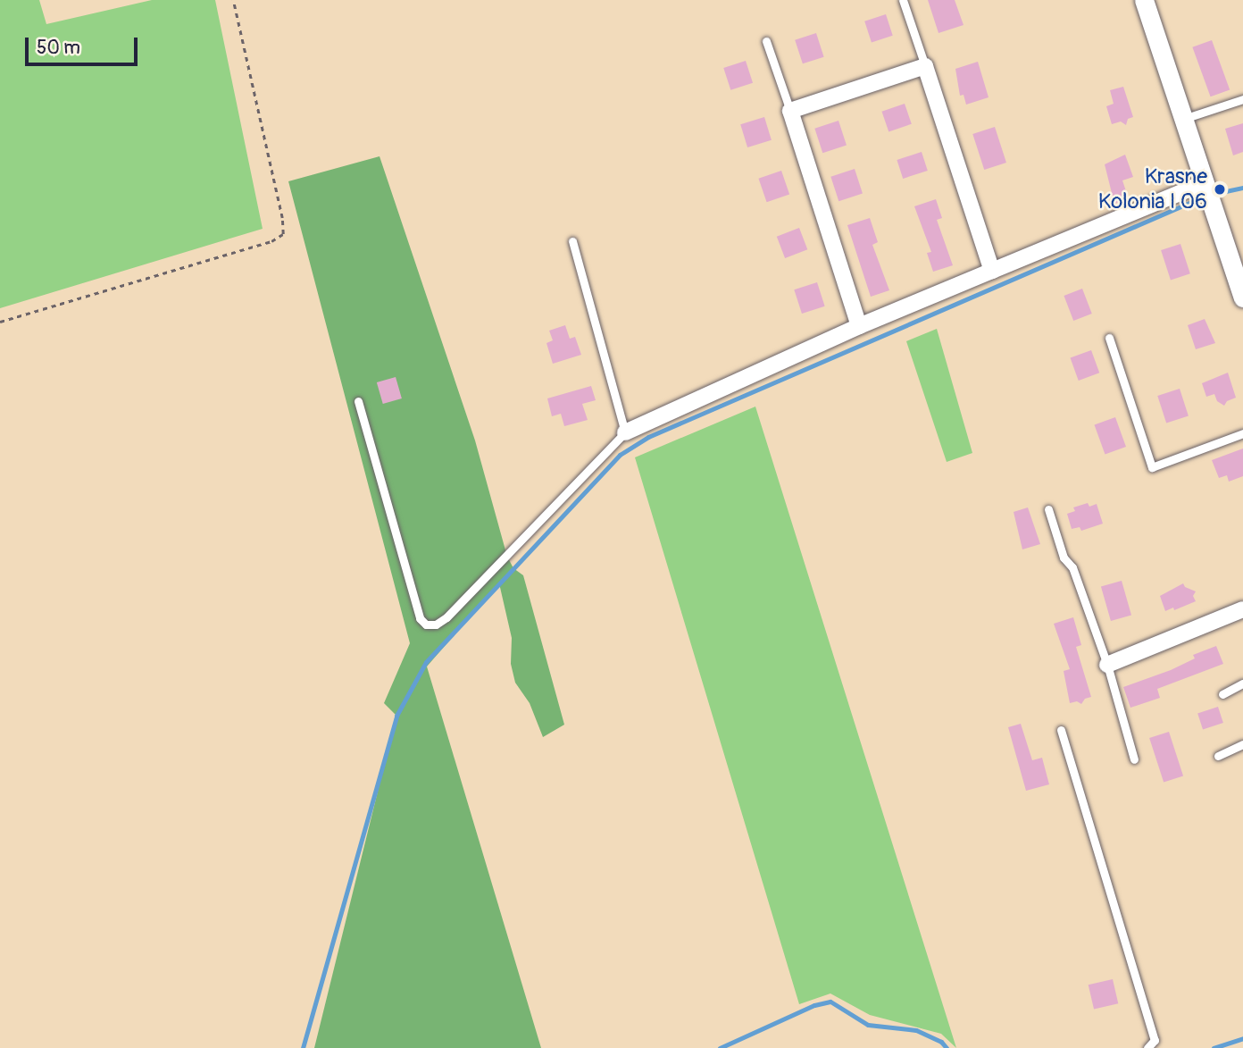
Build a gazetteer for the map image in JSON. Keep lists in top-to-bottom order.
{
  "places": ["Krasne Kolonia I 06"],
  "scale_bar": "50 m"
}
